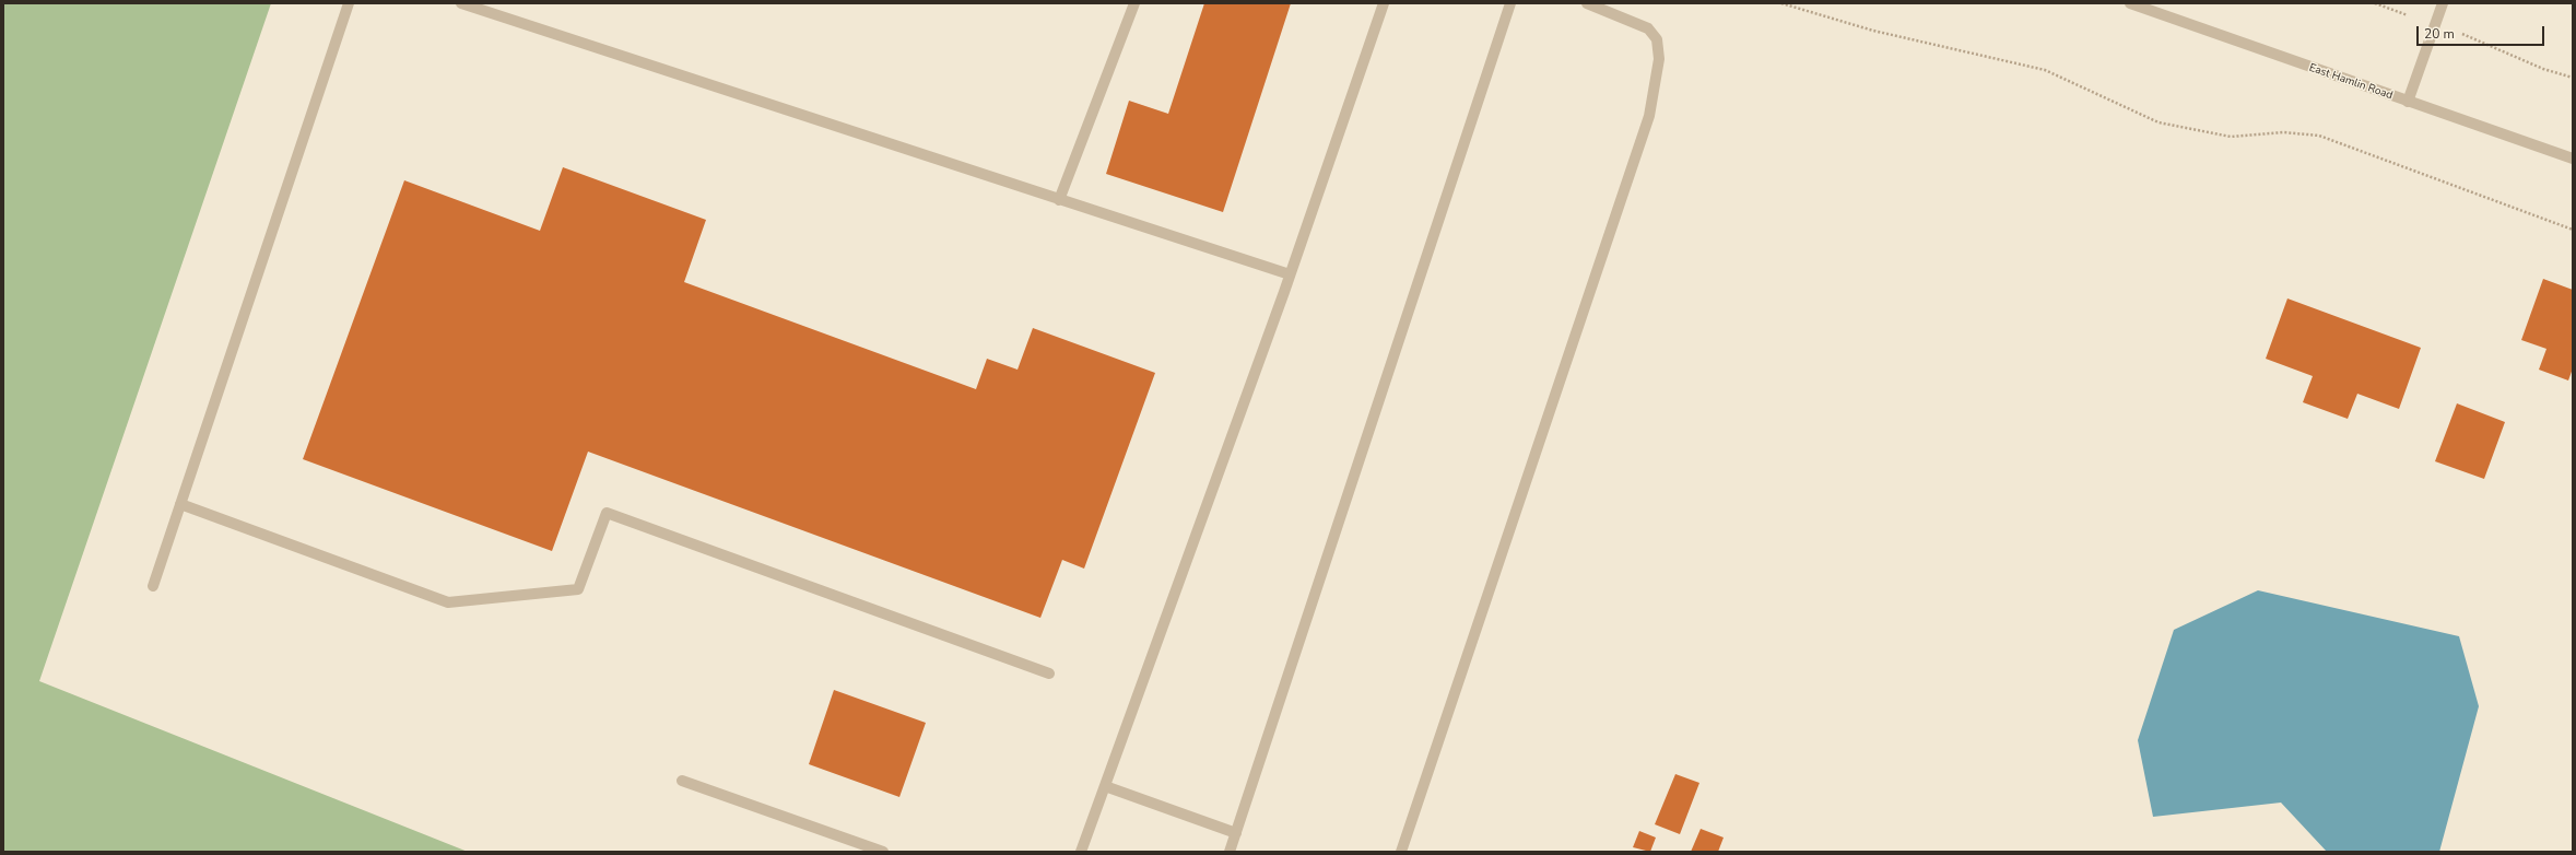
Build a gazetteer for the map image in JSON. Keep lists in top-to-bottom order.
{
  "streets": {
    "street": ["East Hamlin Road"]
  },
  "scale_bar": "20 m"
}
